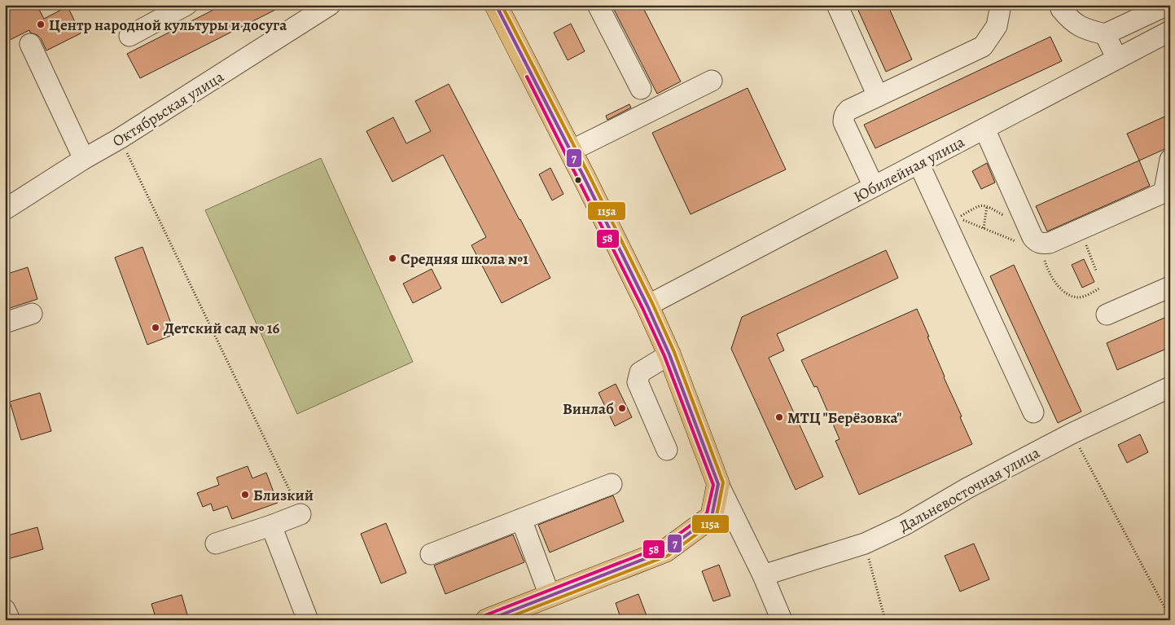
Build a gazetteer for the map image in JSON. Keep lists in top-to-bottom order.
{
  "streets": {
    "street": ["Октябрьская улица", "Юбилейная улица", "Дальневосточная улица"]
  },
  "places": [
    "Центр народной культуры и досуга",
    "Средняя школа №1",
    "Детский сад № 16",
    "Винлаб",
    "МТЦ \"Берёзовка\"",
    "Близкий"
  ],
  "lines": ["transit line 7", "transit line 115а", "transit line 58"]
}
